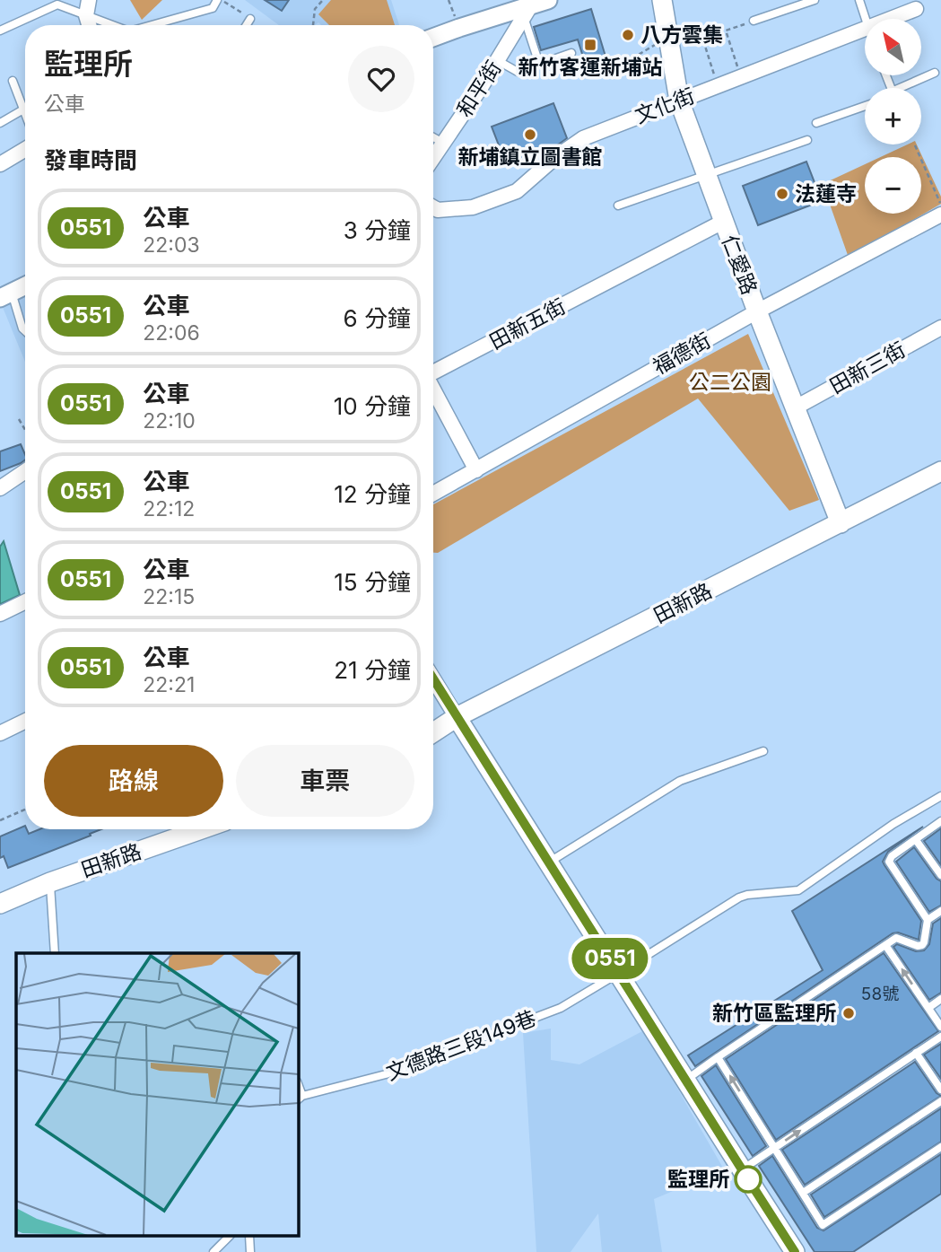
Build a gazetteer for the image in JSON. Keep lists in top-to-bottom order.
{
  "streets": {
    "main road": ["仁愛路", "田新路"],
    "street": [
      "和平街",
      "文化街",
      "田新五街",
      "福德街",
      "田新三街"
    ],
    "lane": ["文德路三段149巷"]
  },
  "crossings": [
    ["文化街", "仁愛路"],
    ["仁愛路", "田新五街"],
    ["仁愛路", "福德街"],
    ["仁愛路", "田新三街"],
    ["仁愛路", "田新路"],
    ["田新五街", "福德街"]
  ],
  "parks": ["公二公園"],
  "places": {
    "other": [
      "八方雲集",
      "新埔鎮立圖書館",
      "法蓮寺",
      "新竹區監理所",
      "監理所"
    ],
    "transit": ["新竹客運新埔站"]
  },
  "lines": ["bus line 0551"],
  "house_numbers": ["58號"],
  "north": "top left",
  "page": {
    "on_map": "0551",
    "map_buttons": ["+", "−"],
    "heading": [
      ["監理所", "公車"],
      "發車時間"
    ],
    "list": [
      {
        "mark": "0551",
        "name": "公車",
        "note": "22:03",
        "value": "3 分鐘"
      },
      {
        "mark": "0551",
        "name": "公車",
        "note": "22:06",
        "value": "6 分鐘"
      },
      {
        "mark": "0551",
        "name": "公車",
        "note": "22:10",
        "value": "10 分鐘"
      },
      {
        "mark": "0551",
        "name": "公車",
        "note": "22:12",
        "value": "12 分鐘"
      },
      {
        "mark": "0551",
        "name": "公車",
        "note": "22:15",
        "value": "15 分鐘"
      },
      {
        "mark": "0551",
        "name": "公車",
        "note": "22:21",
        "value": "21 分鐘"
      }
    ],
    "buttons": ["路線", "車票"]
  }
}
